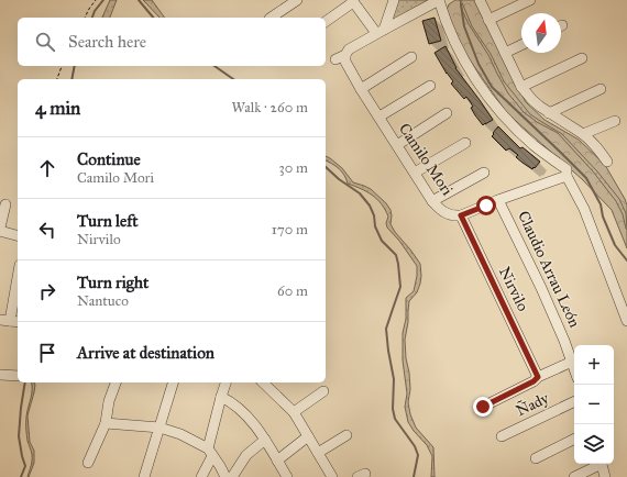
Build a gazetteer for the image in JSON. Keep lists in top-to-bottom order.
{
  "streets": {
    "street": [
      "Camilo Mori",
      "Claudio Arrau León",
      "Nirvilo",
      "Ñady"
    ]
  },
  "crossings": [
    ["Camilo Mori", "Nirvilo"]
  ],
  "north": "top",
  "page": {
    "search": "Search here",
    "heading": ["4 min", "Walk · 260 m"],
    "list": [
      ["Continue", "Camilo Mori", "30 m"],
      ["Turn left", "Nirvilo", "170 m"],
      ["Turn right", "Nantuco", "60 m"],
      "Arrive at destination"
    ],
    "map_buttons": ["+", "−"]
  }
}
